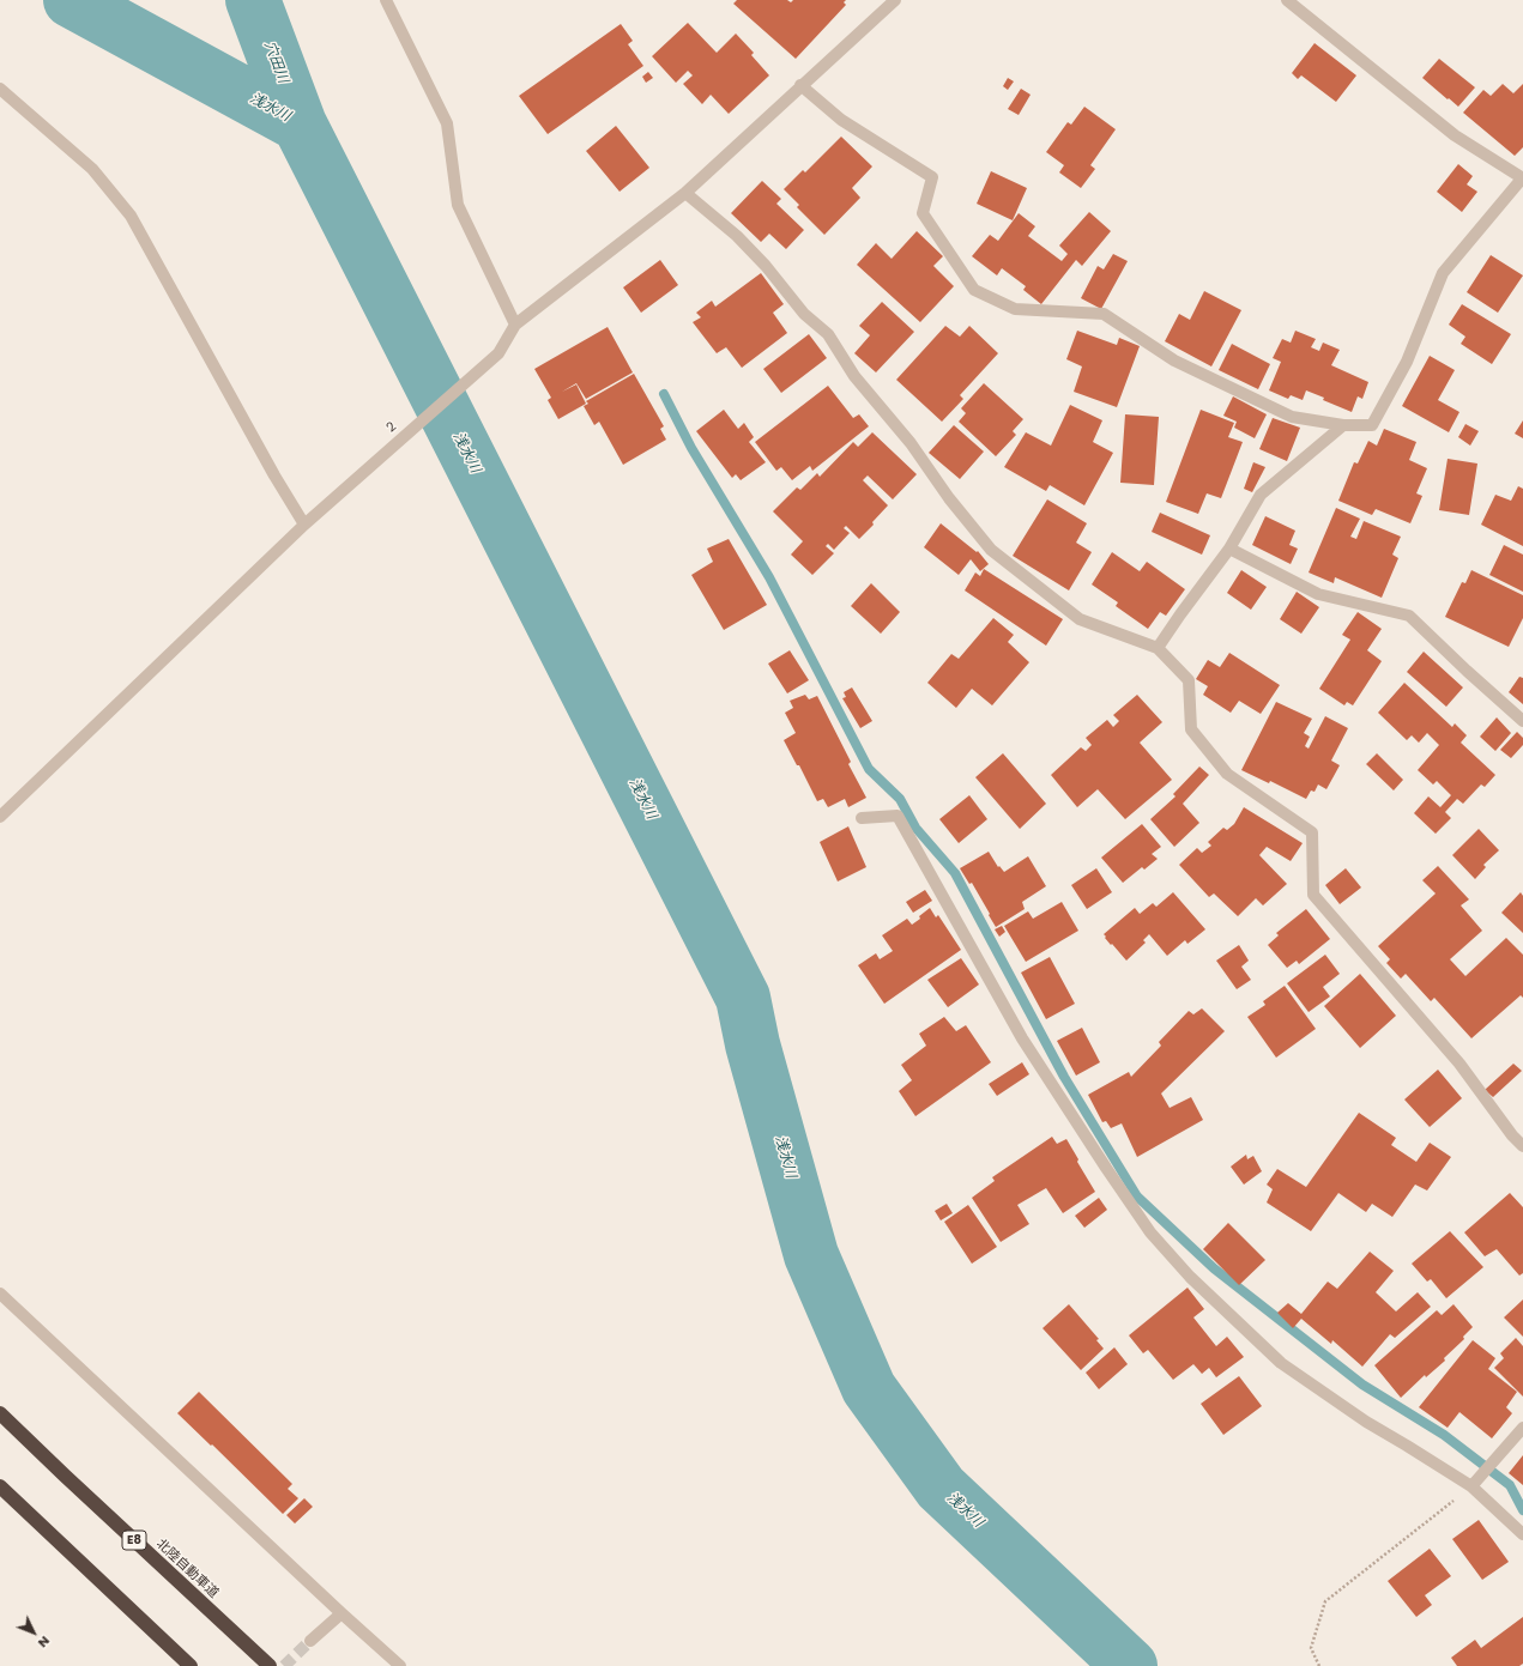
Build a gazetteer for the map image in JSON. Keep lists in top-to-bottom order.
{
  "streets": {
    "highway": ["E8", "北陸自動車道"],
    "street": ["2"]
  },
  "water": ["穴田川", "浅水川"],
  "north": "bottom right"
}
